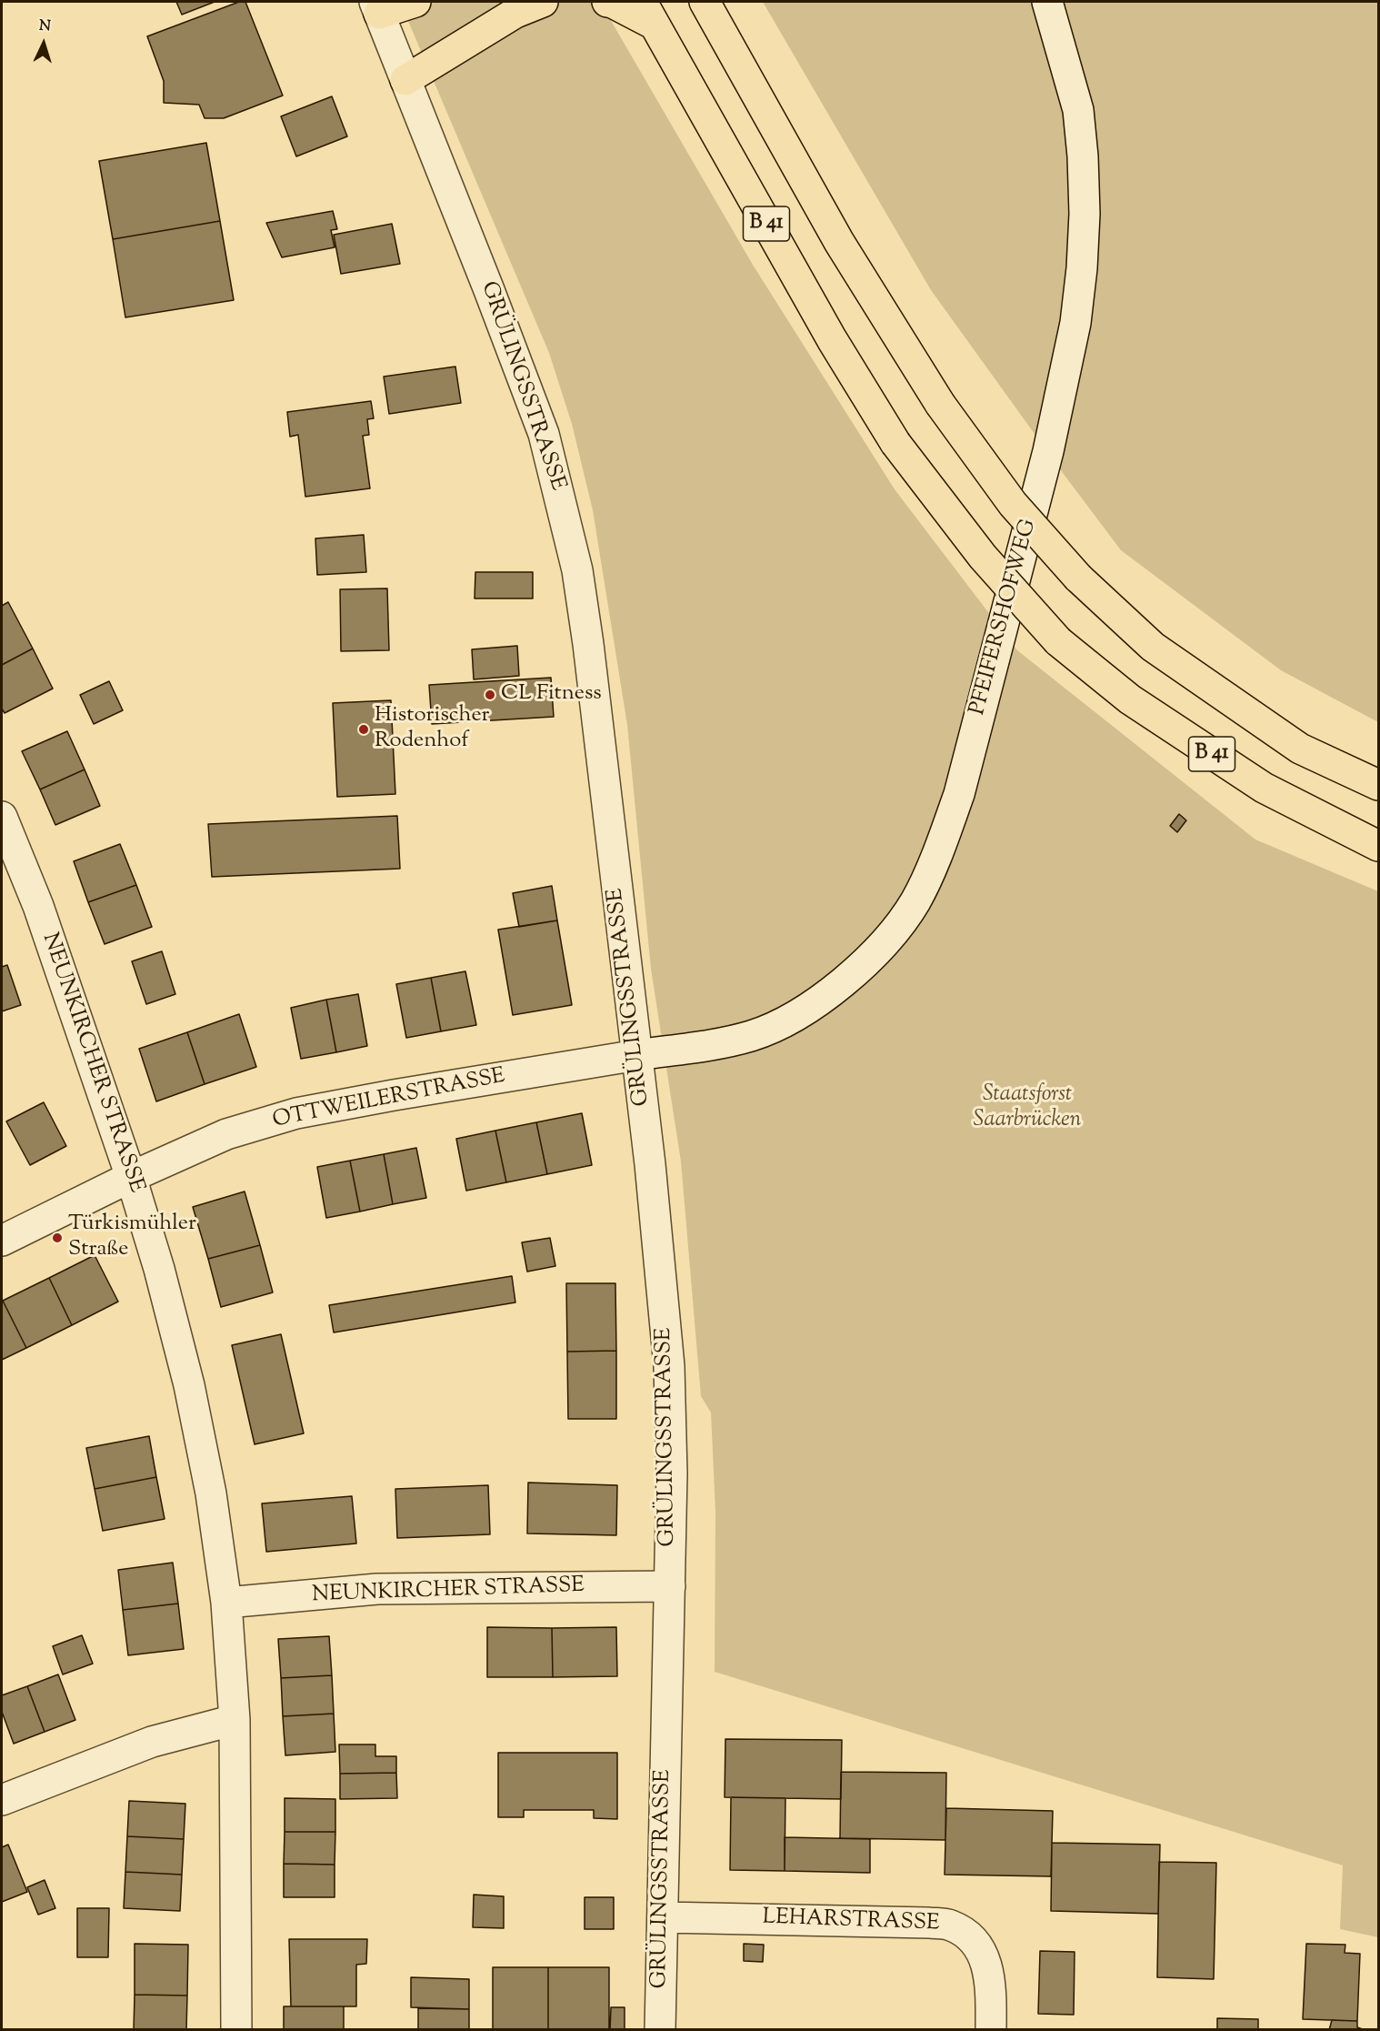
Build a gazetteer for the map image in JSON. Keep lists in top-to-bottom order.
{
  "streets": {
    "highway": ["B 41"],
    "street": [
      "GRÜLINGSSTRASSE",
      "PFEIFERSHOFWEG",
      "NEUNKIRCHER STRASSE",
      "OTTWEILERSTRASSE",
      "LEHARSTRASSE"
    ]
  },
  "crossings": [
    ["GRÜLINGSSTRASSE", "PFEIFERSHOFWEG"],
    ["GRÜLINGSSTRASSE", "NEUNKIRCHER STRASSE"],
    ["GRÜLINGSSTRASSE", "OTTWEILERSTRASSE"],
    ["GRÜLINGSSTRASSE", "LEHARSTRASSE"],
    ["PFEIFERSHOFWEG", "OTTWEILERSTRASSE"],
    ["NEUNKIRCHER STRASSE", "OTTWEILERSTRASSE"]
  ],
  "parks": ["Staatsforst Saarbrücken"],
  "places": ["CL Fitness", "Historischer Rodenhof", "Türkismühler Straße"],
  "north": "top"
}
